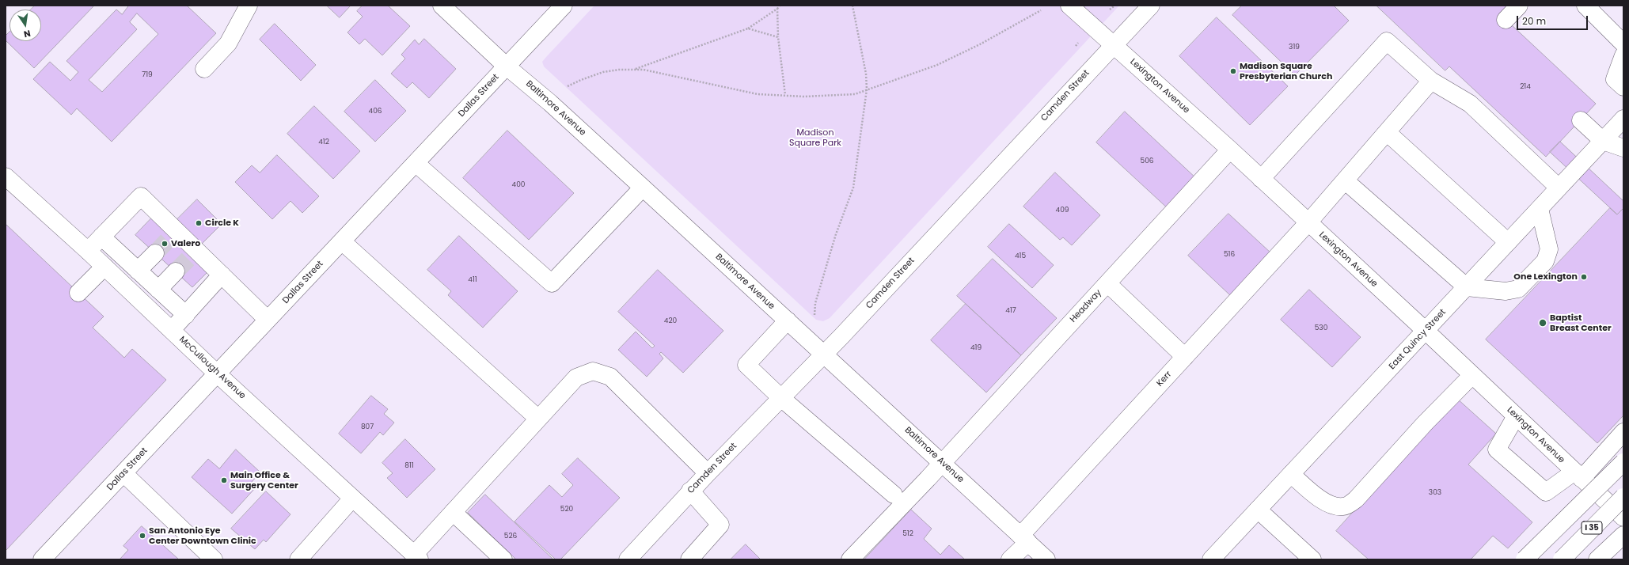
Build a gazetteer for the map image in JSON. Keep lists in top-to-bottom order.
{
  "streets": {
    "main road": [
      "Lexington Avenue",
      "Dallas Street",
      "Camden Street",
      "Baltimore Avenue",
      "Headway",
      "East Quincy Street",
      "McCullough Avenue",
      "Kerr",
      "I 35"
    ]
  },
  "crossings": [
    ["Lexington Avenue", "Camden Street"],
    ["Lexington Avenue", "Headway"],
    ["Lexington Avenue", "East Quincy Street"],
    ["Lexington Avenue", "Kerr"],
    ["Dallas Street", "Baltimore Avenue"],
    ["Dallas Street", "McCullough Avenue"],
    ["Camden Street", "Baltimore Avenue"],
    ["Baltimore Avenue", "Headway"],
    ["Baltimore Avenue", "Kerr"]
  ],
  "parks": ["Madison Square Park"],
  "places": [
    "Madison Square Presbyterian Church",
    "Circle K",
    "Valero",
    "One Lexington",
    "Baptist Breast Center",
    "Main Office & Surgery Center",
    "San Antonio Eye Center Downtown Clinic"
  ],
  "house_numbers": [
    "319",
    "719",
    "214",
    "406",
    "412",
    "506",
    "400",
    "409",
    "516",
    "415",
    "411",
    "417",
    "420",
    "530",
    "419",
    "807",
    "811",
    "303",
    "520",
    "512",
    "526"
  ],
  "scale_bar": "20 m",
  "north": "bottom"
}
